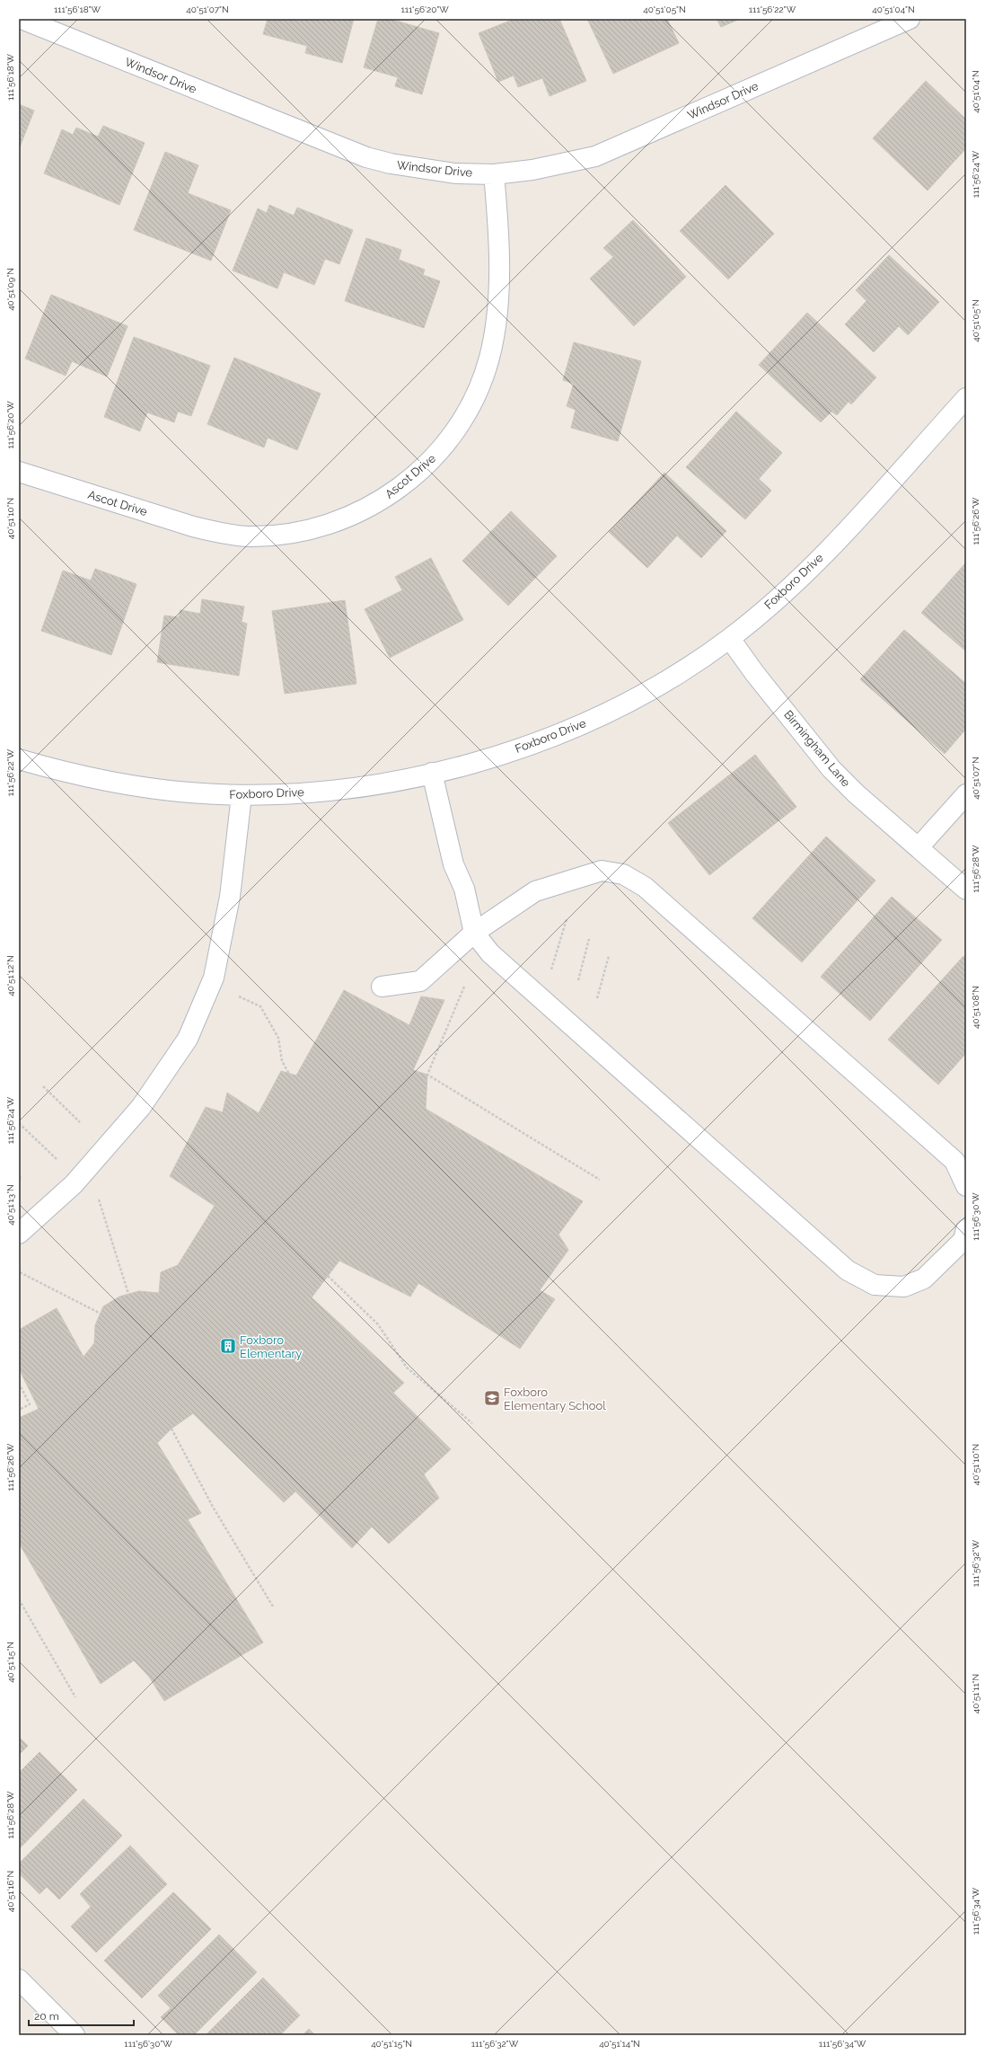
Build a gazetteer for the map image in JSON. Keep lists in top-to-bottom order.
{
  "streets": {
    "street": [
      "Windsor Drive",
      "Ascot Drive",
      "Foxboro Drive",
      "Birmingham Lane"
    ]
  },
  "crossings": [
    ["Windsor Drive", "Ascot Drive"],
    ["Foxboro Drive", "Birmingham Lane"]
  ],
  "places": {
    "building": ["Foxboro Elementary"],
    "school or university": ["Foxboro Elementary School"]
  },
  "scale_bar": "20 m",
  "coordinates": [
    "111°56'18\"W",
    "40°51'07\"N",
    "111°56'20\"W",
    "40°51'05\"N",
    "111°56'22\"W",
    "40°51'04\"N",
    "111°56'24\"W",
    "40°51'09\"N",
    "40°51'10\"N",
    "111°56'26\"W",
    "111°56'28\"W",
    "40°51'12\"N",
    "40°51'08\"N",
    "40°51'13\"N",
    "111°56'30\"W",
    "111°56'32\"W",
    "40°51'15\"N",
    "40°51'11\"N",
    "40°51'16\"N",
    "111°56'34\"W",
    "40°51'14\"N"
  ]
}
